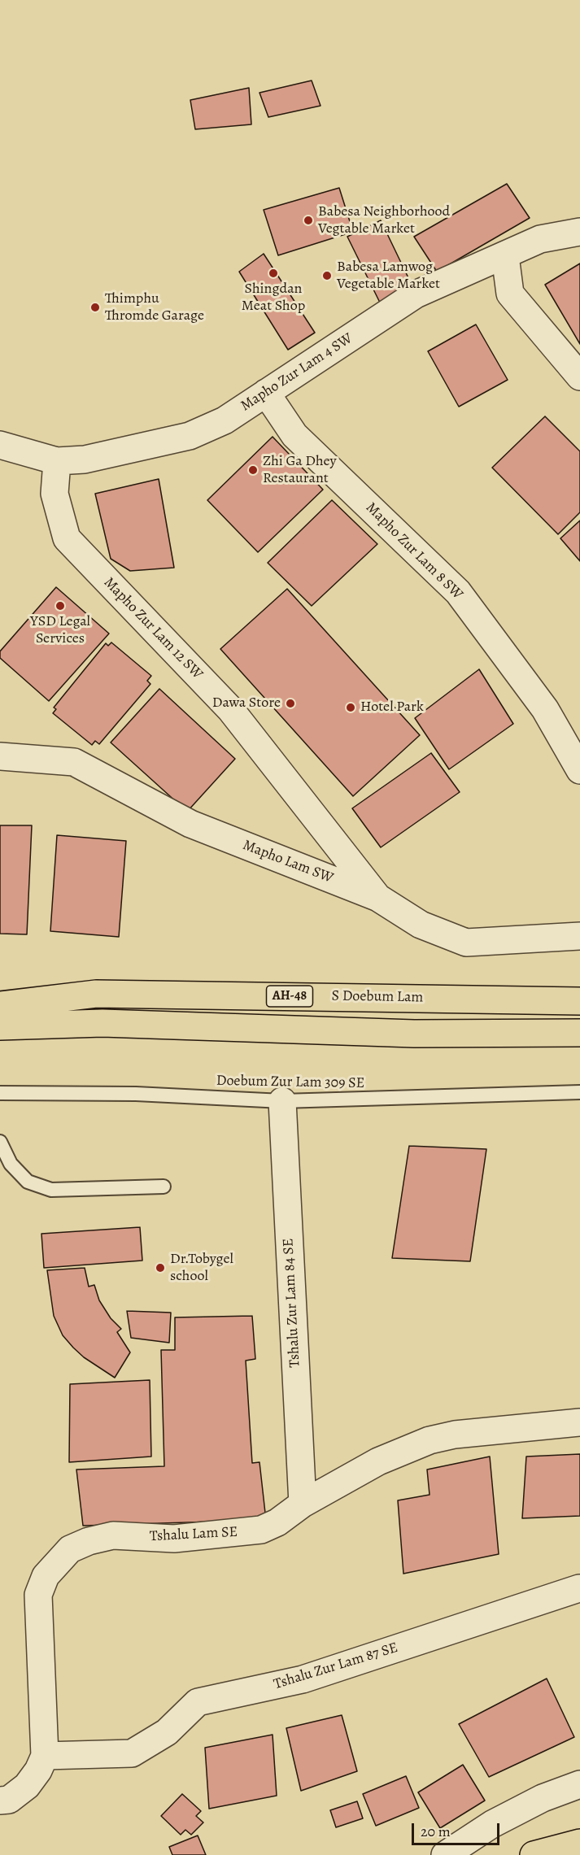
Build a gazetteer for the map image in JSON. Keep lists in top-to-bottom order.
{
  "streets": {
    "main road": ["AH-48", "S Doebum Lam"],
    "street": [
      "Mapho Zur Lam 4 SW",
      "Mapho Zur Lam 8 SW",
      "Mapho Zur Lam 12 SW",
      "Mapho Lam SW",
      "Tshalu Zur Lam 84 SE",
      "Tshalu Lam SE",
      "Tshalu Zur Lam 87 SE"
    ],
    "lane": ["Doebum Zur Lam 309 SE"]
  },
  "crossings": [
    ["Mapho Zur Lam 4 SW", "Mapho Zur Lam 8 SW"],
    ["Mapho Zur Lam 4 SW", "Mapho Zur Lam 12 SW"],
    ["Mapho Zur Lam 12 SW", "Mapho Lam SW"],
    ["Doebum Zur Lam 309 SE", "Tshalu Zur Lam 84 SE"],
    ["Tshalu Zur Lam 84 SE", "Tshalu Lam SE"],
    ["Tshalu Lam SE", "Tshalu Zur Lam 87 SE"]
  ],
  "places": [
    "Babesa Neighborhood Vegtable Market",
    "Shingdan Meat Shop",
    "Babesa Lamwog Vegetable Market",
    "Thimphu Thromde Garage",
    "Zhi Ga Dhey Restaurant",
    "YSD Legal Services",
    "Dawa Store",
    "Hotel Park",
    "Dr.Tobygel school"
  ],
  "scale_bar": "20 m"
}
